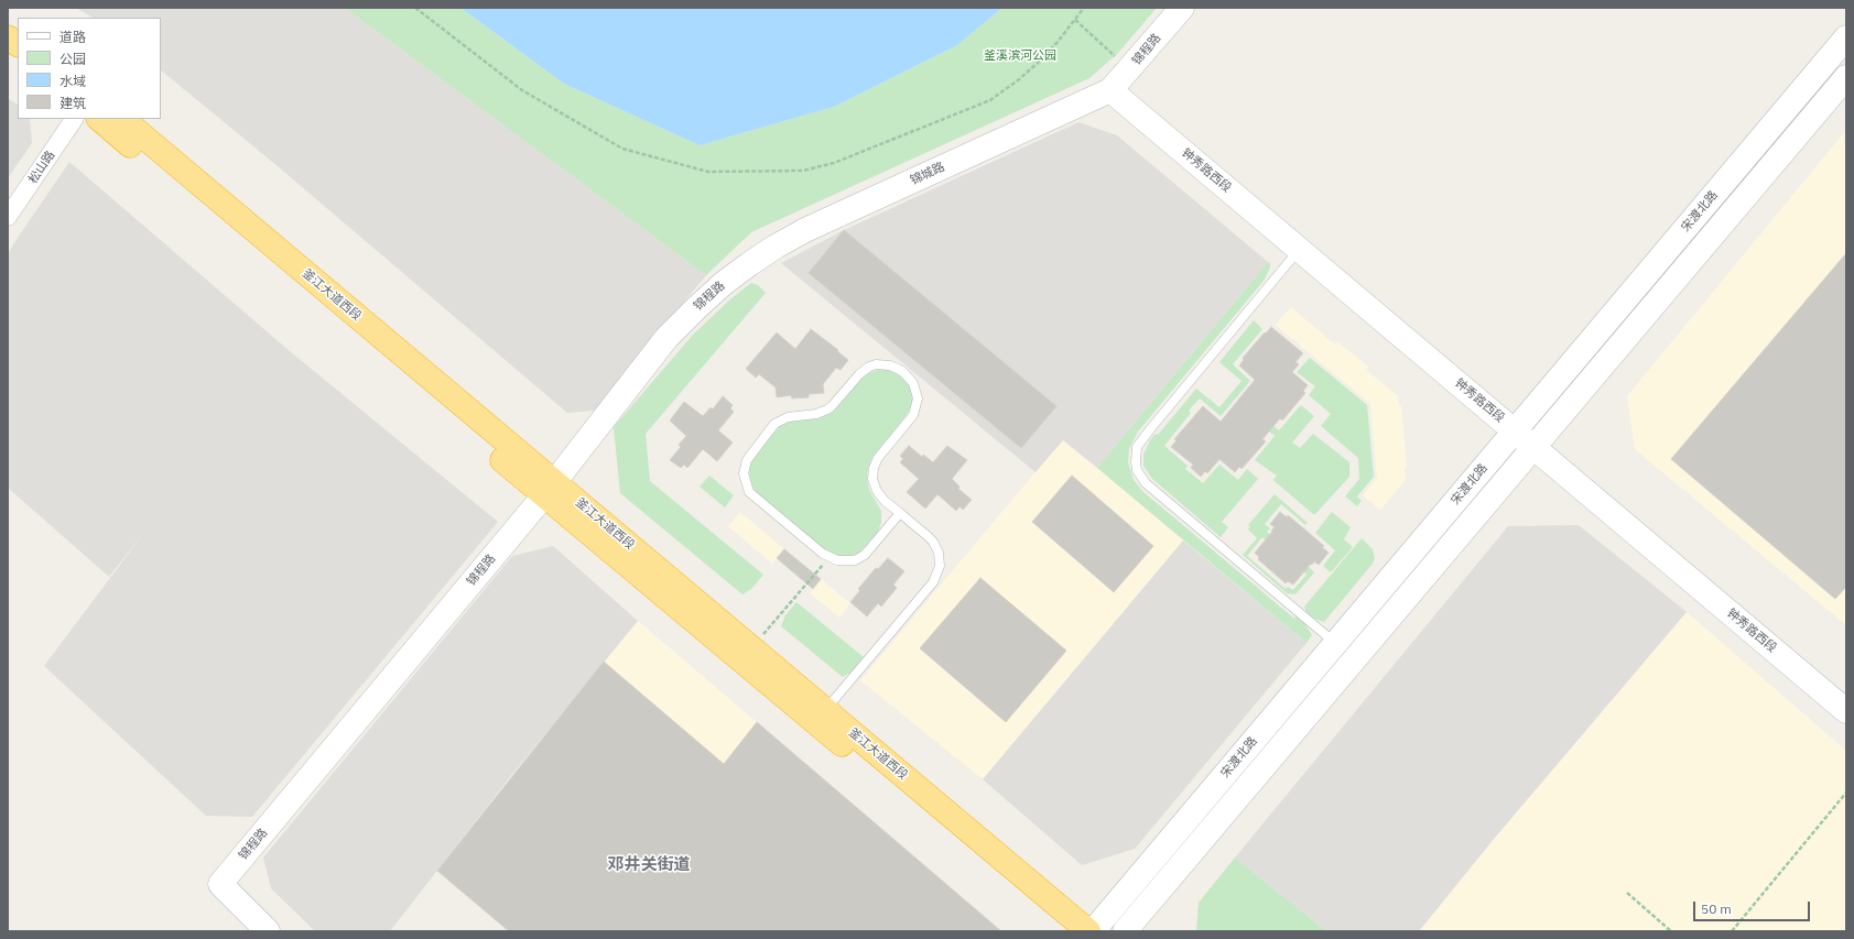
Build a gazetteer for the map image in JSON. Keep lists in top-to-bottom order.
{
  "streets": {
    "highway": ["釜江大道西段"],
    "street": [
      "锦程路",
      "松山路",
      "钟秀路西段",
      "锦城路",
      "宋渡北路"
    ]
  },
  "crossings": [
    ["锦程路", "钟秀路西段"],
    ["锦程路", "锦城路"],
    ["锦程路", "釜江大道西段"],
    ["钟秀路西段", "锦城路"],
    ["钟秀路西段", "宋渡北路"]
  ],
  "districts": ["邓井关街道"],
  "parks": ["釜溪滨河公园"],
  "legend": [
    "道路",
    "公园",
    "水域",
    "建筑"
  ],
  "scale_bar": "50 m"
}
